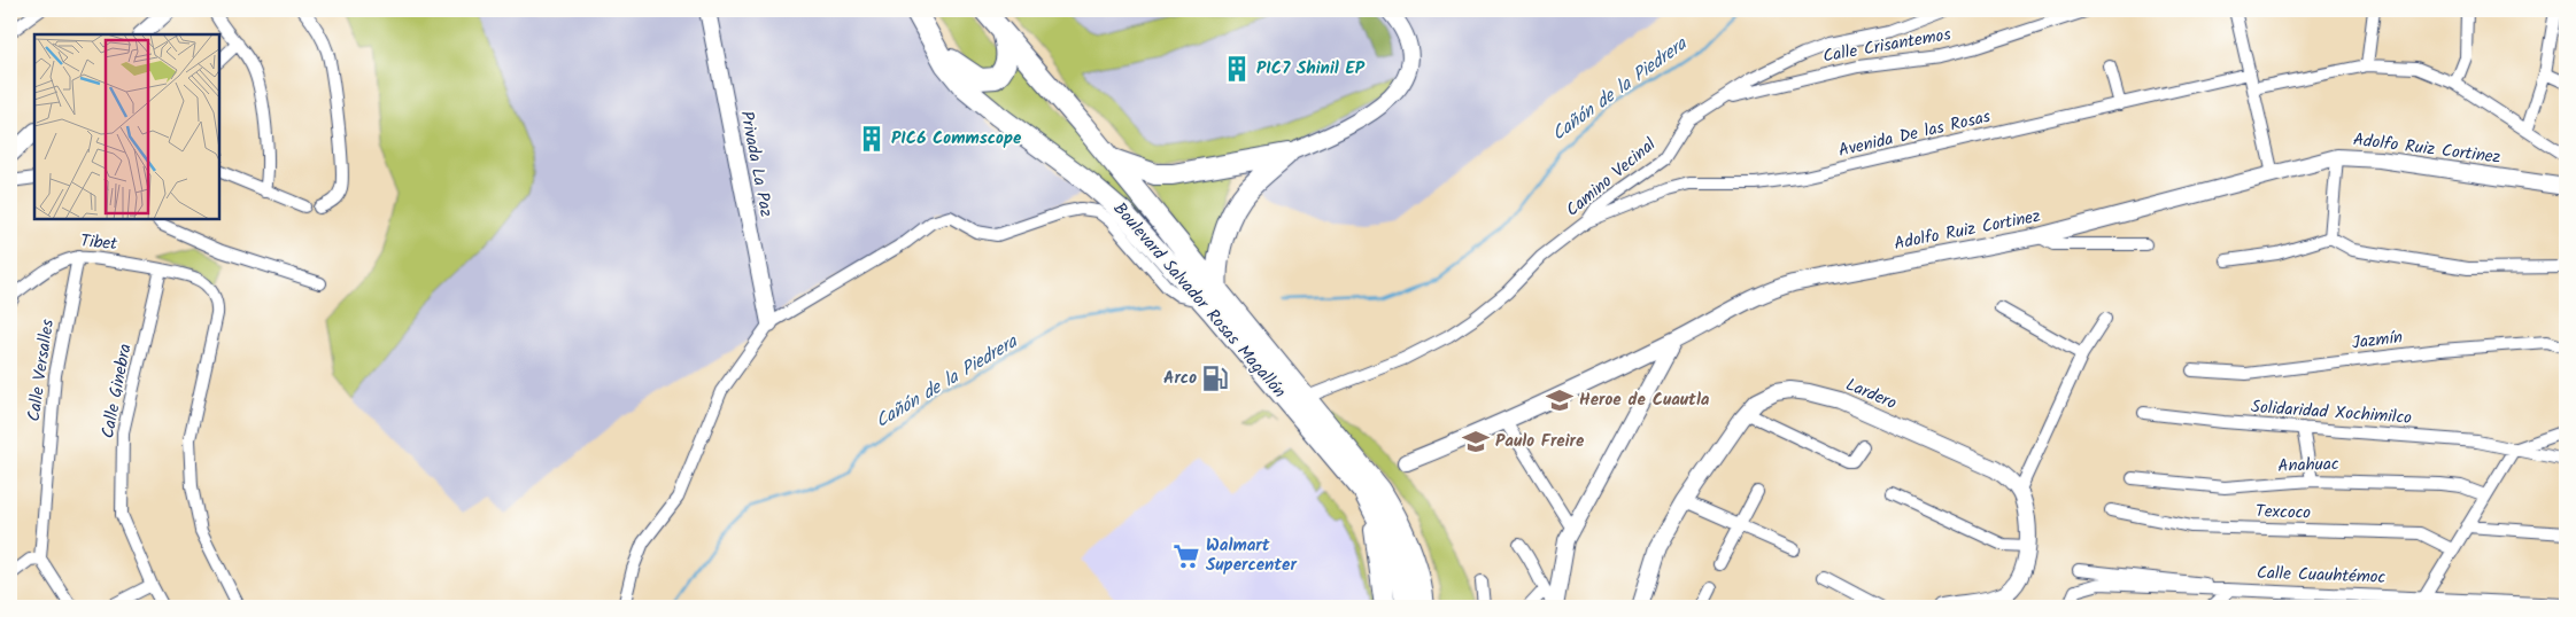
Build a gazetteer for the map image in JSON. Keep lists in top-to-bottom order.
{
  "streets": {
    "highway": ["Boulevard Salvador Rosas Magallón"],
    "street": [
      "Calle Crisantemos",
      "Avenida De las Rosas",
      "Adolfo Ruiz Cortinez",
      "Privada La Paz",
      "Camino Vecinal",
      "Tibet",
      "Jazmín",
      "Calle Versalles",
      "Calle Ginebra",
      "Lardero",
      "Solidaridad Xochimilco",
      "Anahuac",
      "Texcoco",
      "Calle Cuauhtémoc"
    ]
  },
  "crossings": [
    ["Calle Crisantemos", "Camino Vecinal"],
    ["Avenida De las Rosas", "Camino Vecinal"],
    ["Camino Vecinal", "Boulevard Salvador Rosas Magallón"],
    ["Tibet", "Calle Versalles"],
    ["Tibet", "Calle Ginebra"]
  ],
  "water": ["Cañón de la Piedrera"],
  "places": {
    "building": ["PIC7 Shinil EP", "PIC6 Commscope"],
    "fuel station": ["Arco"],
    "school or university": ["Heroe de Cuautla", "Paulo Freire"],
    "supermarket": ["Walmart Supercenter"]
  }
}
